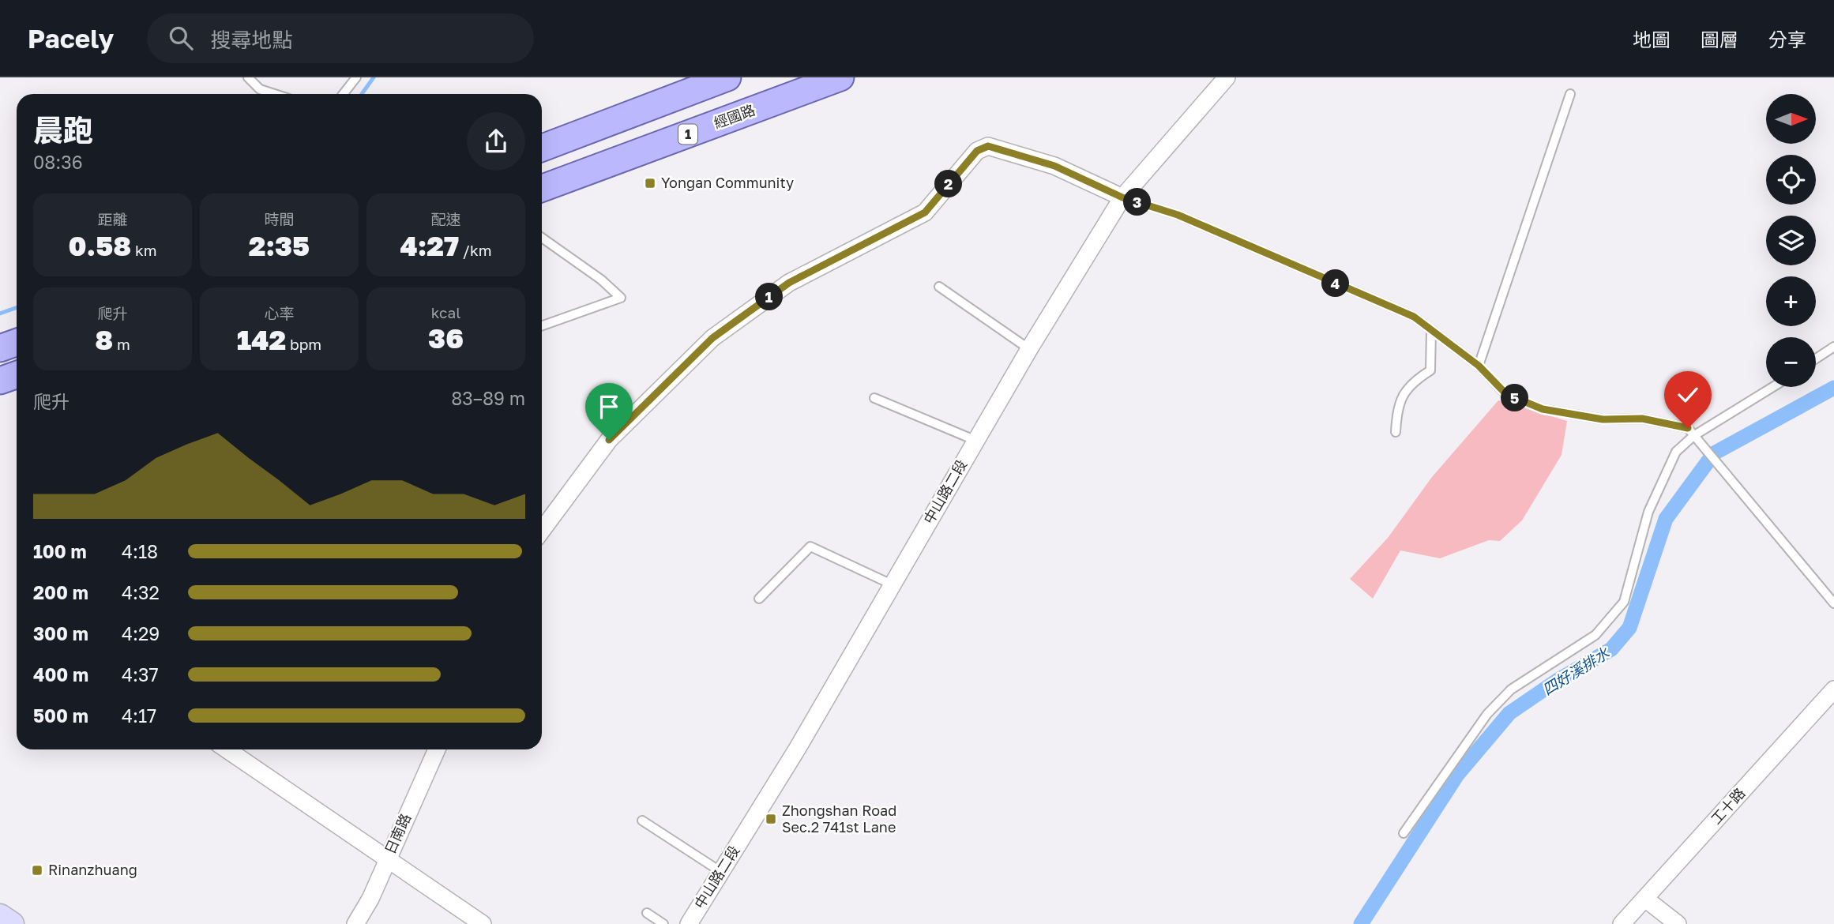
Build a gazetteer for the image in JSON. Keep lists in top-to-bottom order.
{
  "streets": {
    "main road": ["經國路", "1"],
    "street": ["中山路二段", "工十路", "日南路"]
  },
  "water": ["四好溪排水"],
  "places": {
    "transit": ["Yongan Community", "Zhongshan Road Sec.2 741st Lane", "Rinanzhuang"]
  },
  "north": "right",
  "page": {
    "header": "Pacely",
    "search": "搜尋地點",
    "nav": ["地圖", "圖層", "分享"],
    "map_buttons": ["+", "−"],
    "heading": ["晨跑", "08:36"],
    "pins": [
      "2",
      "3",
      "4",
      "1",
      "5"
    ],
    "stats": [
      ["距離", "0.58 km"],
      ["時間", "2:35"],
      ["配速", "4:27 /km"],
      ["爬升", "8 m"],
      ["心率", "142 bpm"],
      ["kcal", "36"]
    ],
    "chart": ["爬升", "83–89 m"],
    "list": [
      {
        "name": "100 m",
        "note": "4:18"
      },
      {
        "name": "200 m",
        "note": "4:32"
      },
      {
        "name": "300 m",
        "note": "4:29"
      },
      {
        "name": "400 m",
        "note": "4:37"
      },
      {
        "name": "500 m",
        "note": "4:17"
      }
    ]
  }
}
